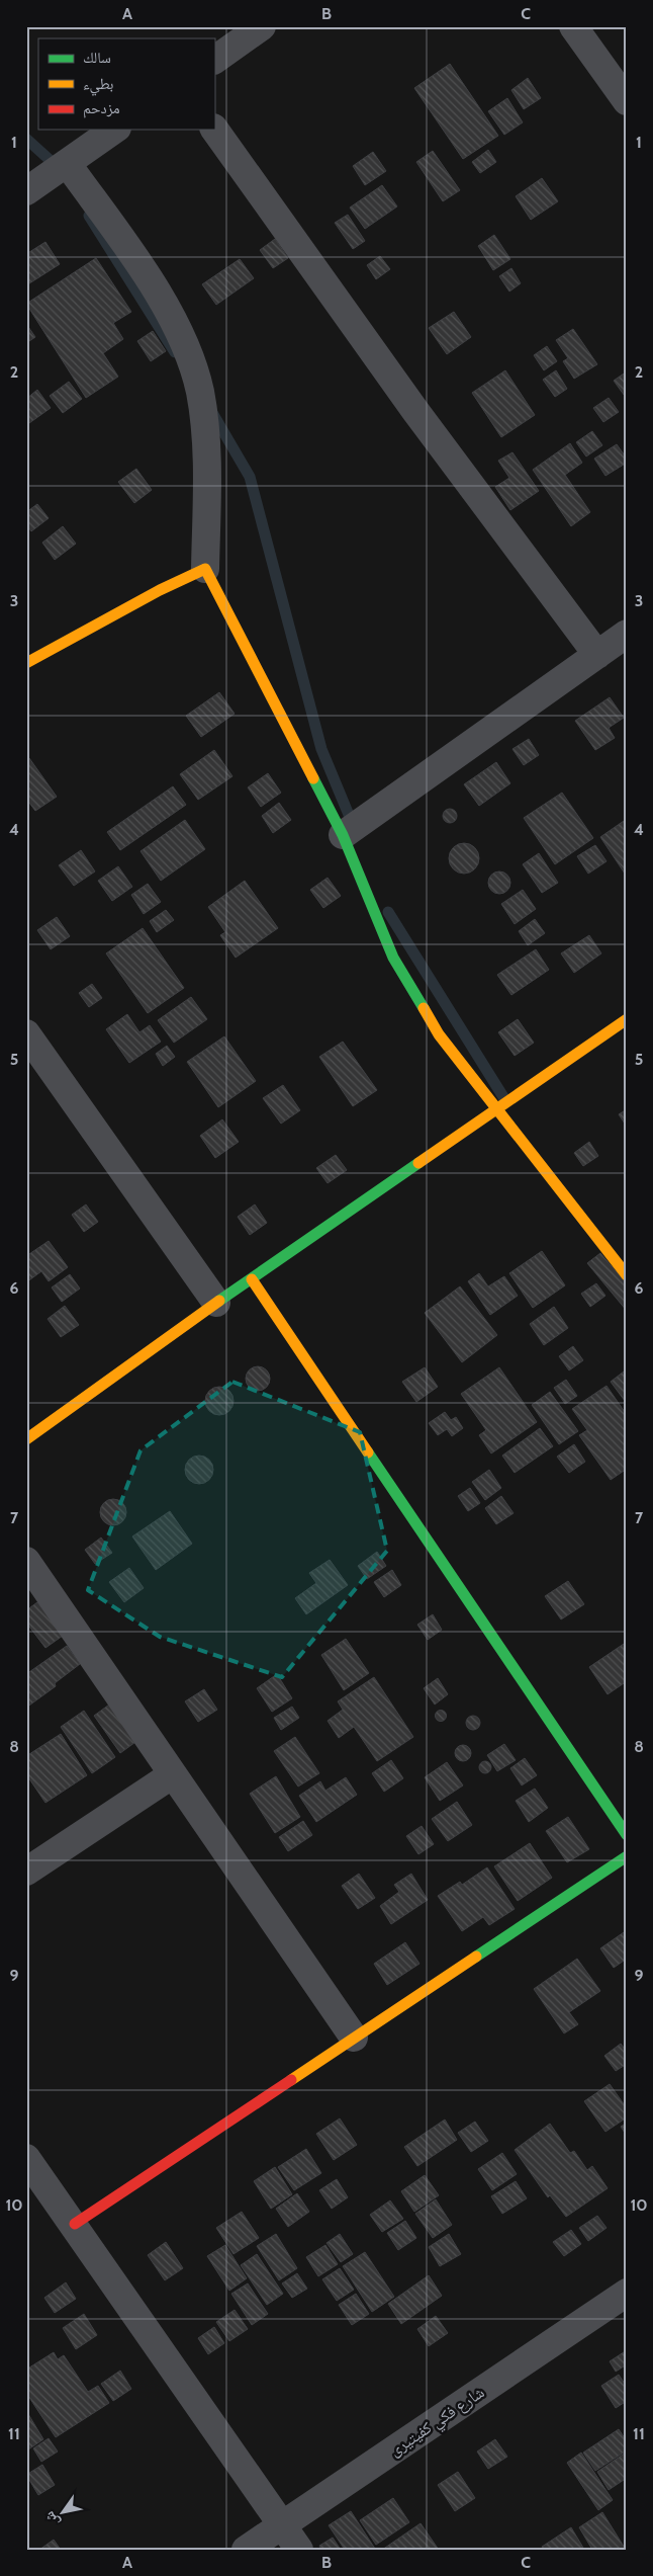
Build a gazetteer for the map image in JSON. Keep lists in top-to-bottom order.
{
  "streets": {
    "street": ["شارع فكي كفيتيرى"]
  },
  "legend": ["سالك", "بطيء", "مزدحم"],
  "north": "bottom left",
  "grid": {
    "columns": ["A", "B", "C"],
    "rows": [
      "1",
      "2",
      "3",
      "4",
      "5",
      "6",
      "7",
      "8",
      "9",
      "10",
      "11"
    ]
  }
}
